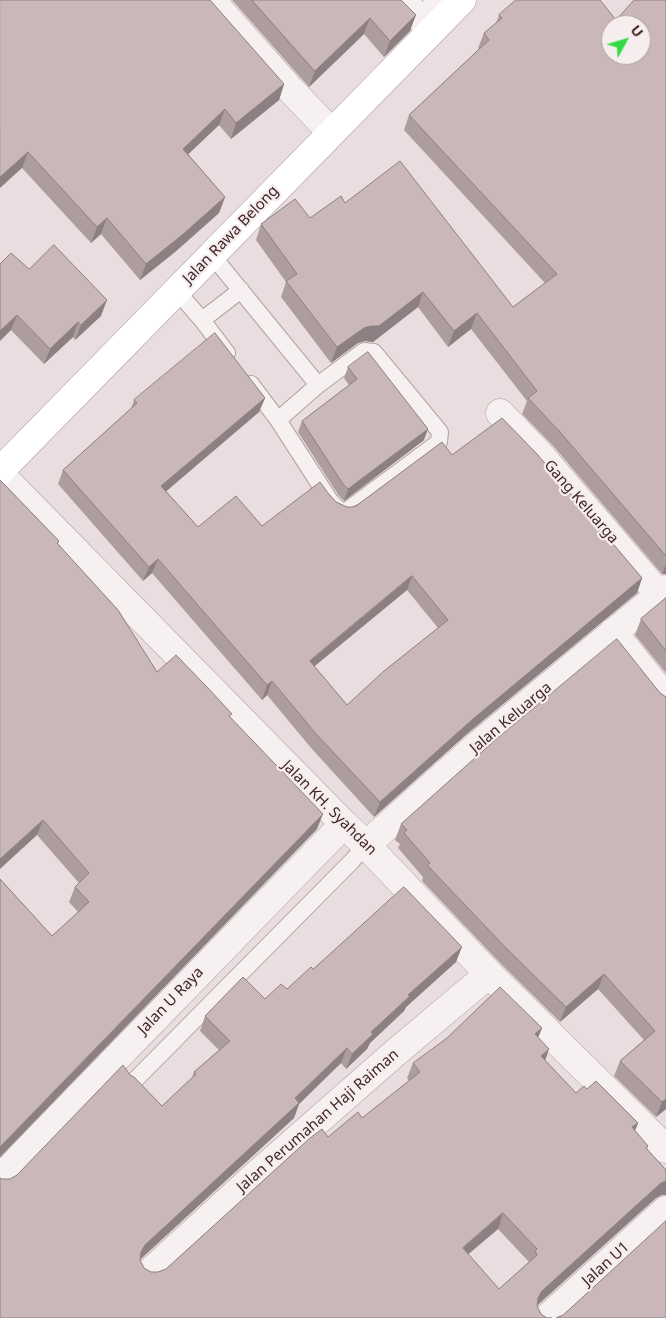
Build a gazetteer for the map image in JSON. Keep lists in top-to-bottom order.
{
  "streets": {
    "main road": ["Jalan Rawa Belong"],
    "street": [
      "Gang Keluarga",
      "Jalan Keluarga",
      "Jalan KH. Syahdan",
      "Jalan U Raya",
      "Jalan Perumahan Haji Raiman",
      "Jalan U1"
    ]
  },
  "crossings": [
    ["Gang Keluarga", "Jalan Keluarga"],
    ["Jalan Keluarga", "Jalan KH. Syahdan"],
    ["Jalan KH. Syahdan", "Jalan U Raya"],
    ["Jalan KH. Syahdan", "Jalan Perumahan Haji Raiman"]
  ],
  "north": "top right"
}
